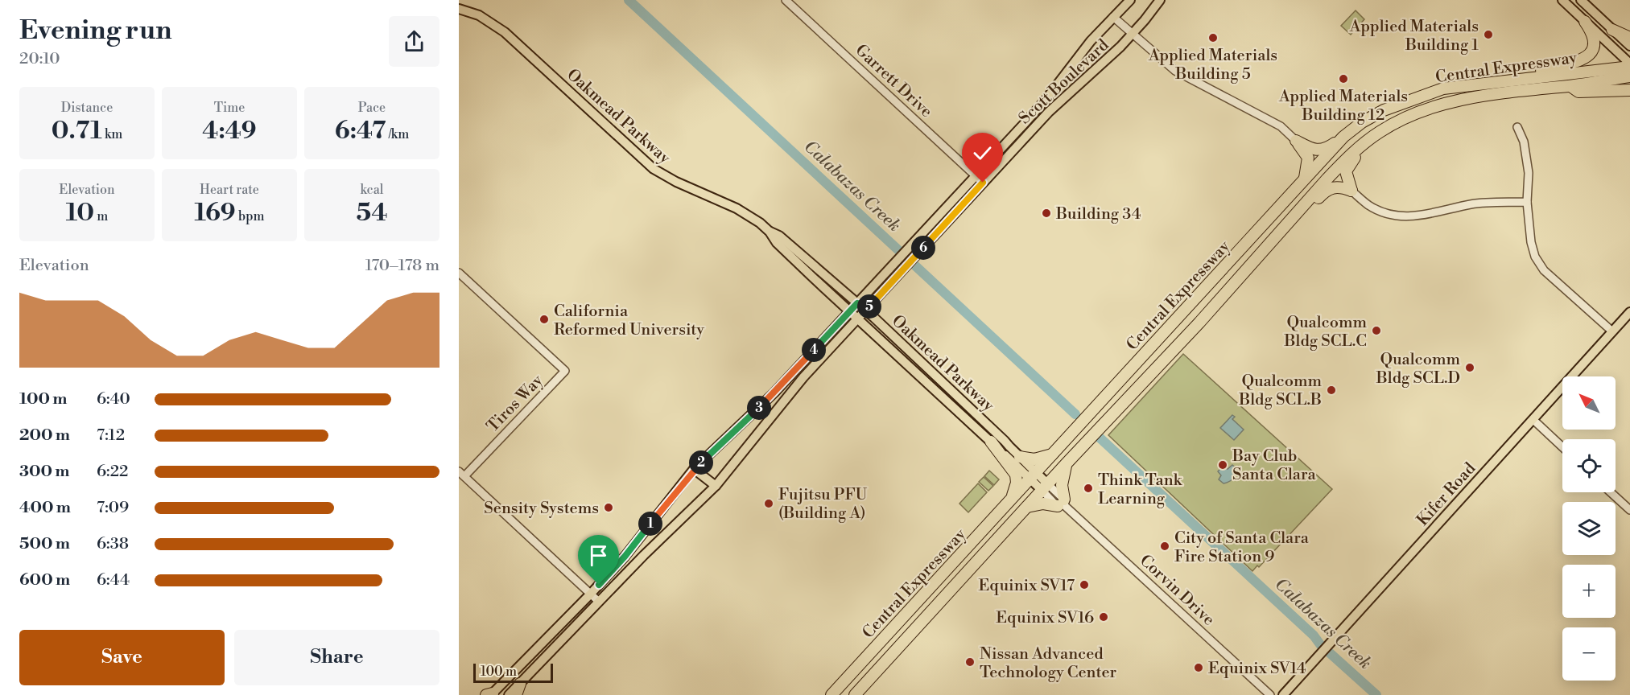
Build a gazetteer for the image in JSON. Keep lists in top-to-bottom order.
{
  "streets": {
    "highway": ["Central Expressway"],
    "main road": ["Scott Boulevard", "Oakmead Parkway", "Kifer Road"],
    "street": ["Garrett Drive", "Tiros Way", "Corvin Drive"]
  },
  "crossings": [
    ["Central Expressway", "Oakmead Parkway"],
    ["Central Expressway", "Corvin Drive"],
    ["Garrett Drive", "Scott Boulevard"],
    ["Scott Boulevard", "Oakmead Parkway"],
    ["Oakmead Parkway", "Corvin Drive"]
  ],
  "water": ["Calabazas Creek"],
  "places": [
    "Applied Materials Building 1",
    "Applied Materials Building 5",
    "Applied Materials Building 12",
    "Building 34",
    "California Reformed University",
    "Qualcomm Bldg SCL.C",
    "Qualcomm Bldg SCL.D",
    "Qualcomm Bldg SCL.B",
    "Bay Club Santa Clara",
    "Think Tank Learning",
    "Fujitsu PFU (Building A)",
    "Sensity Systems",
    "City of Santa Clara Fire Station 9",
    "Equinix SV17",
    "Equinix SV16",
    "Nissan Advanced Technology Center",
    "Equinix SV14"
  ],
  "scale_bar": "100 m",
  "north": "top left",
  "page": {
    "heading": ["Evening run", "20:10"],
    "stats": [
      ["Distance", "0.71 km"],
      ["Time", "4:49"],
      ["Pace", "6:47 /km"],
      ["Elevation", "10 m"],
      ["Heart rate", "169 bpm"],
      ["kcal", "54"]
    ],
    "pins": [
      "6",
      "5",
      "4",
      "3",
      "2",
      "1"
    ],
    "chart": ["Elevation", "170–178 m"],
    "map_buttons": ["+", "−"],
    "list": [
      {
        "name": "100 m",
        "note": "6:40"
      },
      {
        "name": "200 m",
        "note": "7:12"
      },
      {
        "name": "300 m",
        "note": "6:22"
      },
      {
        "name": "400 m",
        "note": "7:09"
      },
      {
        "name": "500 m",
        "note": "6:38"
      },
      {
        "name": "600 m",
        "note": "6:44"
      }
    ],
    "buttons": ["Save", "Share"],
    "scale": "100 m"
  }
}
